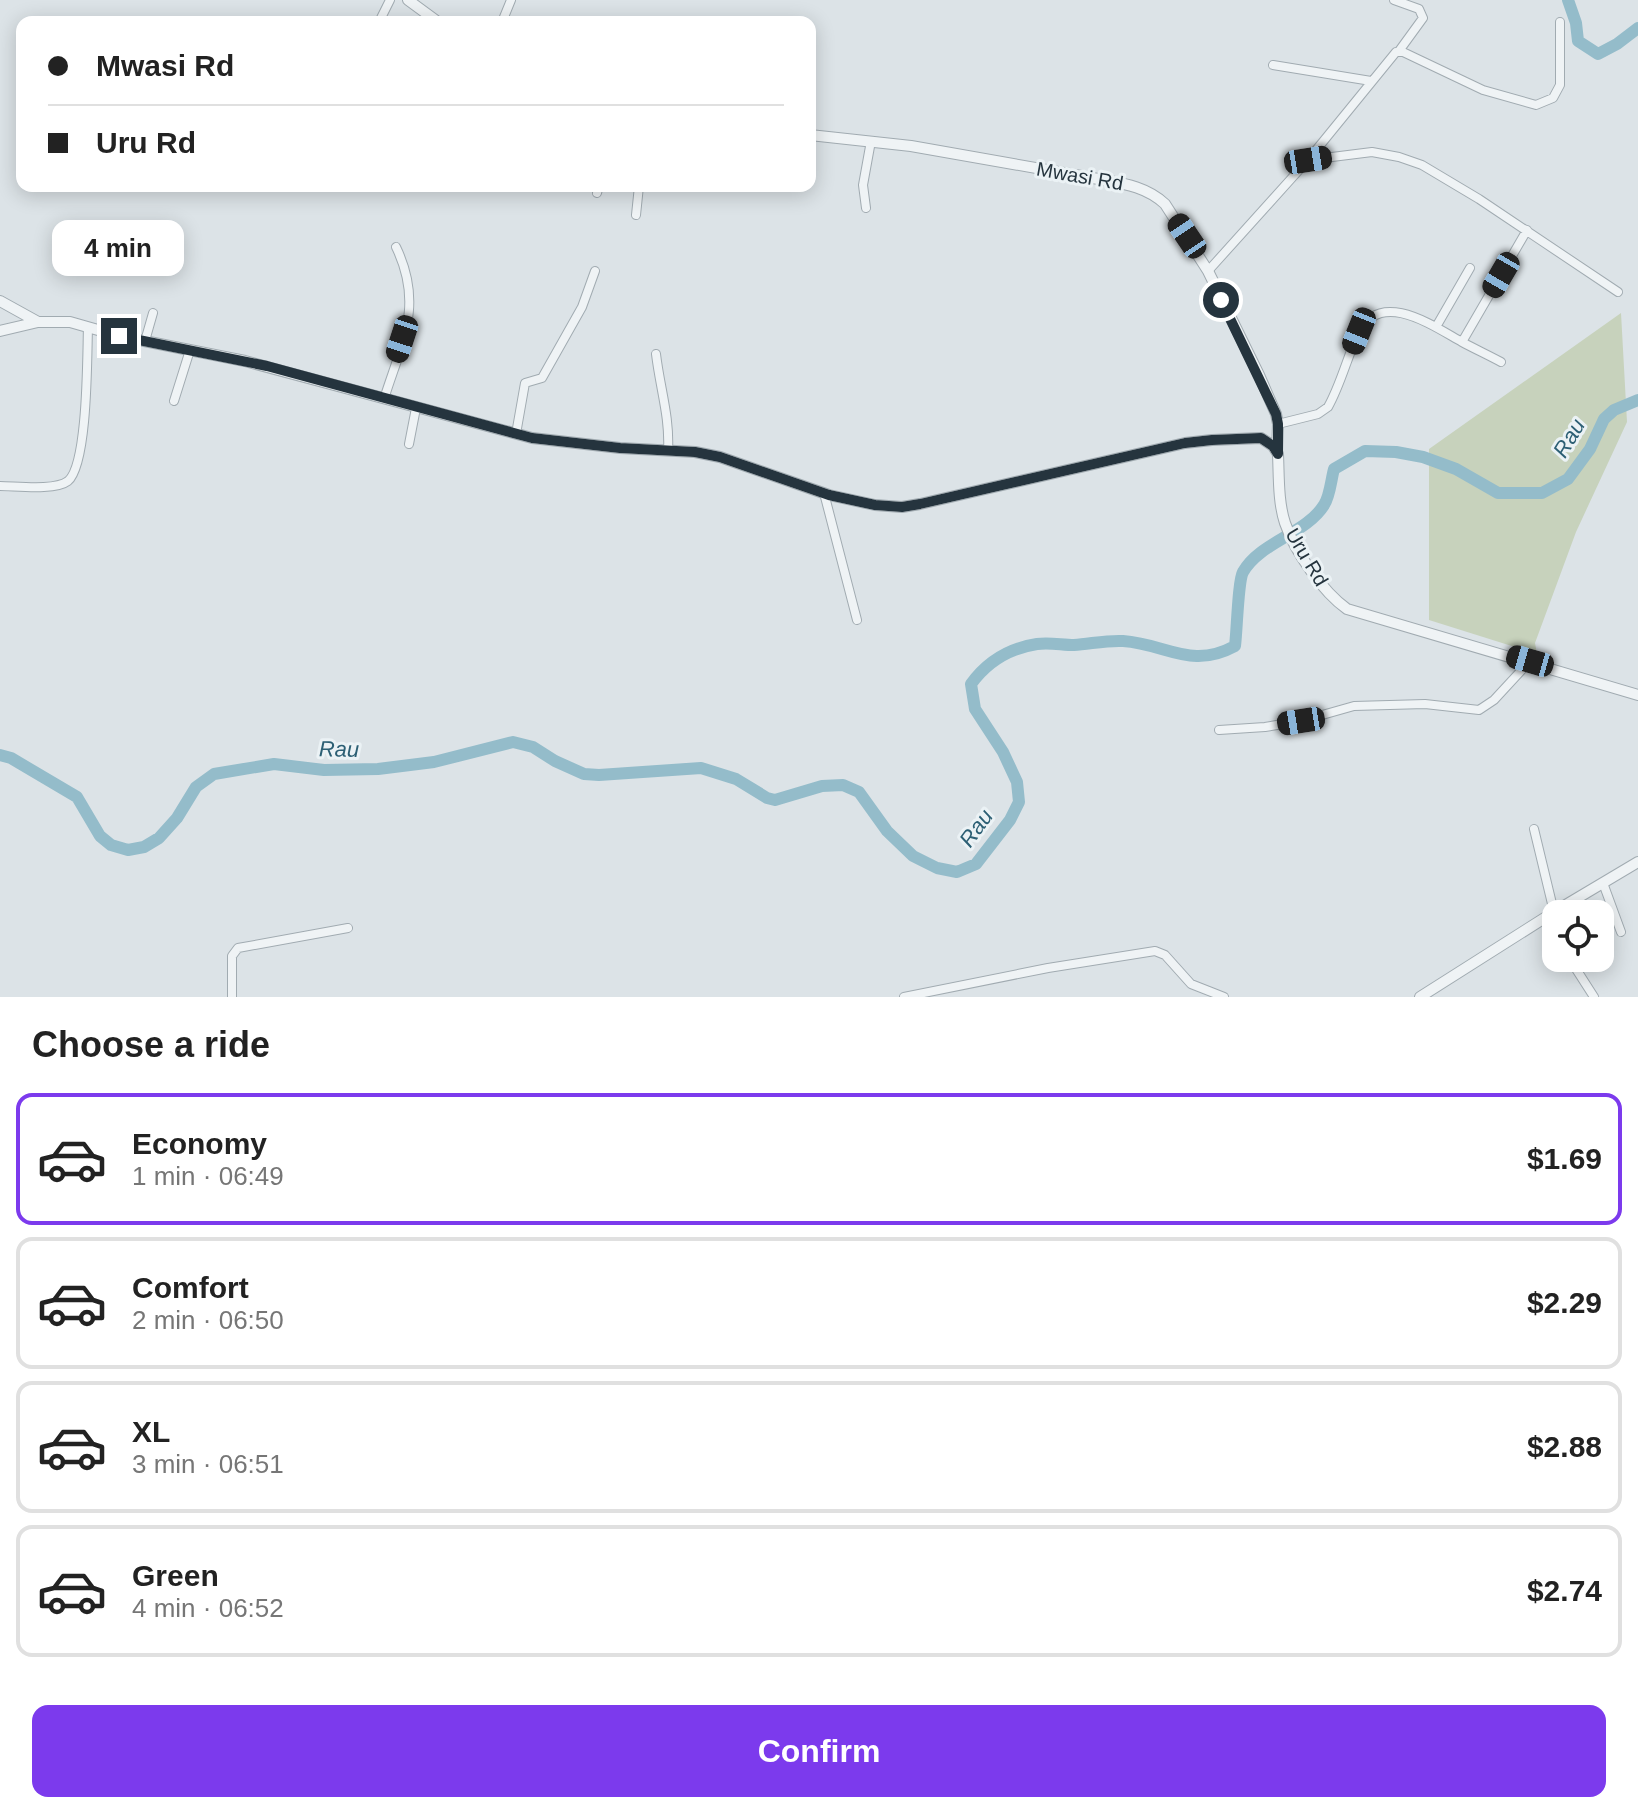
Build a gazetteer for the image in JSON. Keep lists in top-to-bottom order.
{
  "streets": {
    "street": ["Mwasi Rd", "Uru Rd"]
  },
  "crossings": [
    ["Mwasi Rd", "Uru Rd"]
  ],
  "water": ["Rau"],
  "page": {
    "banner": ["Mwasi Rd", "Uru Rd"],
    "bubble": "4 min",
    "heading": "Choose a ride",
    "list": [
      {
        "name": "Economy",
        "note": "1 min · 06:49",
        "value": "$1.69"
      },
      {
        "name": "Comfort",
        "note": "2 min · 06:50",
        "value": "$2.29"
      },
      {
        "name": "XL",
        "note": "3 min · 06:51",
        "value": "$2.88"
      },
      {
        "name": "Green",
        "note": "4 min · 06:52",
        "value": "$2.74"
      }
    ],
    "buttons": "Confirm"
  }
}
